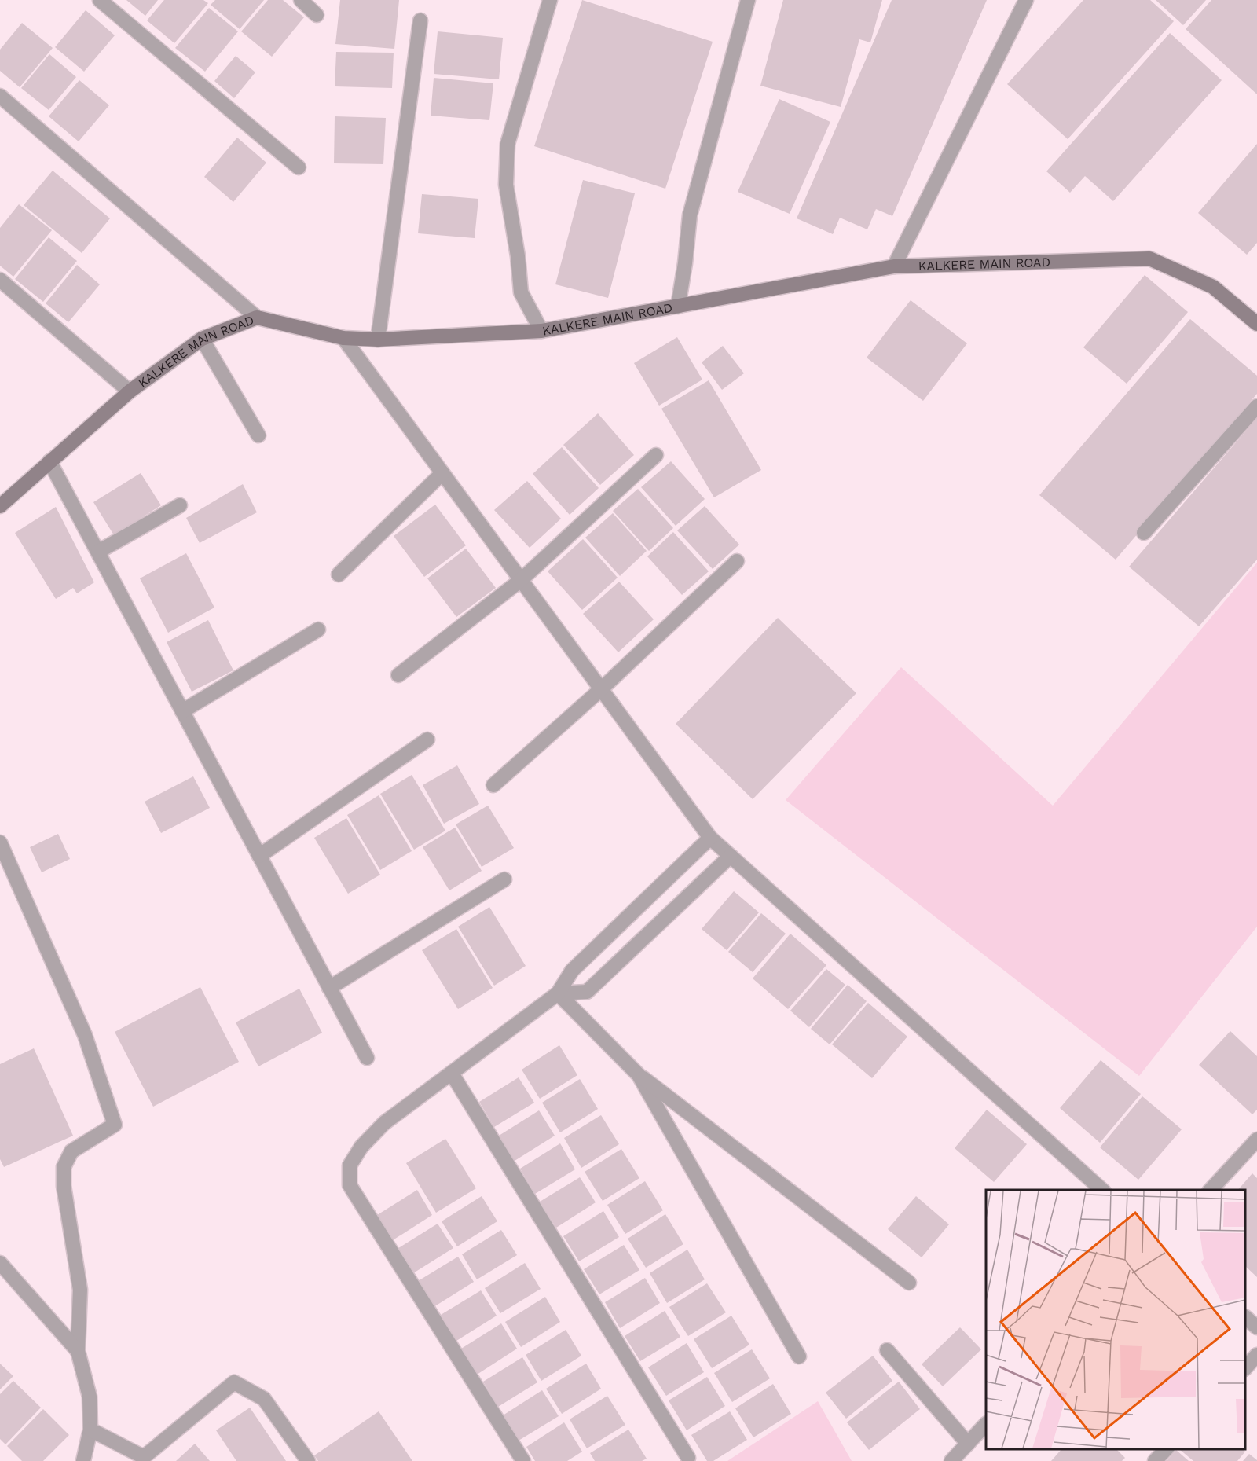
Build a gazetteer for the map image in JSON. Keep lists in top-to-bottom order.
{
  "streets": {
    "street": ["KALKERE MAIN ROAD"]
  }
}
